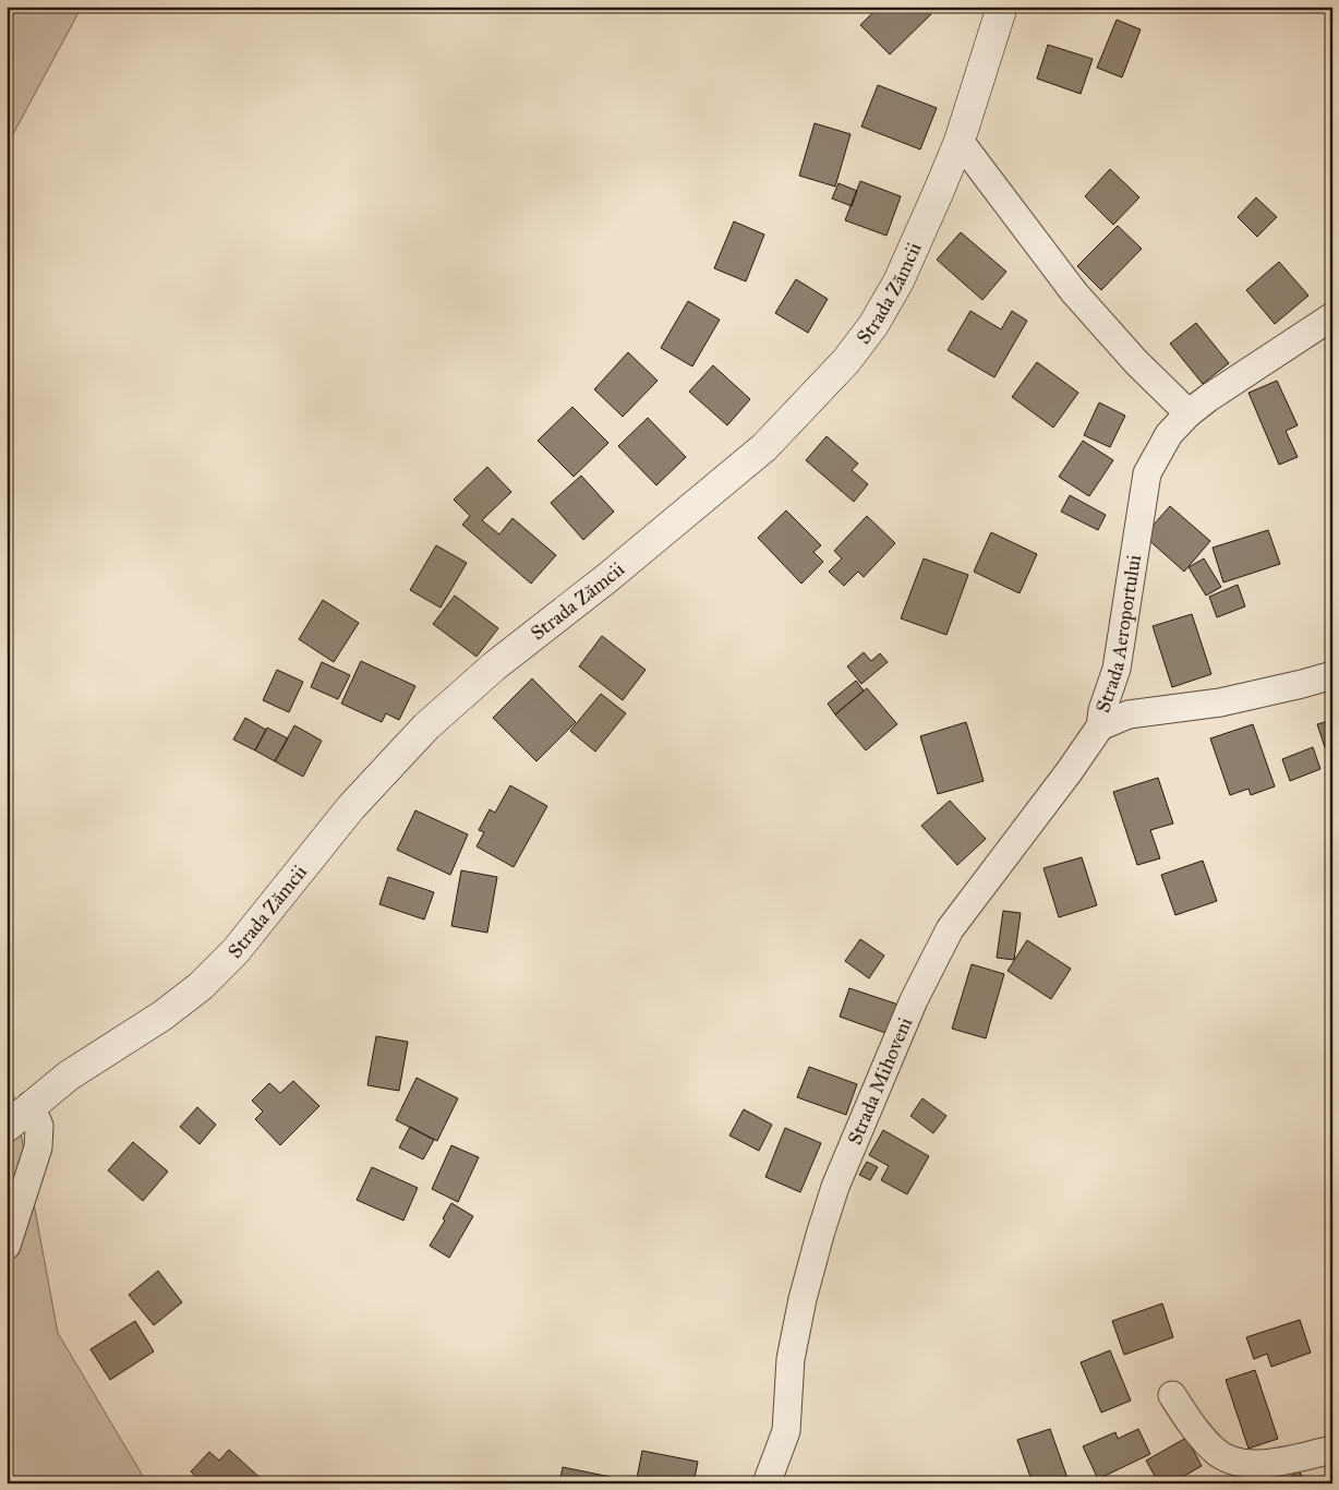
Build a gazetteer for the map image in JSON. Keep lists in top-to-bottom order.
{
  "streets": {
    "main road": ["Strada Zămcii"],
    "street": ["Strada Aeroportului", "Strada Mihoveni"]
  },
  "crossings": [
    ["Strada Aeroportului", "Strada Mihoveni"]
  ]
}
